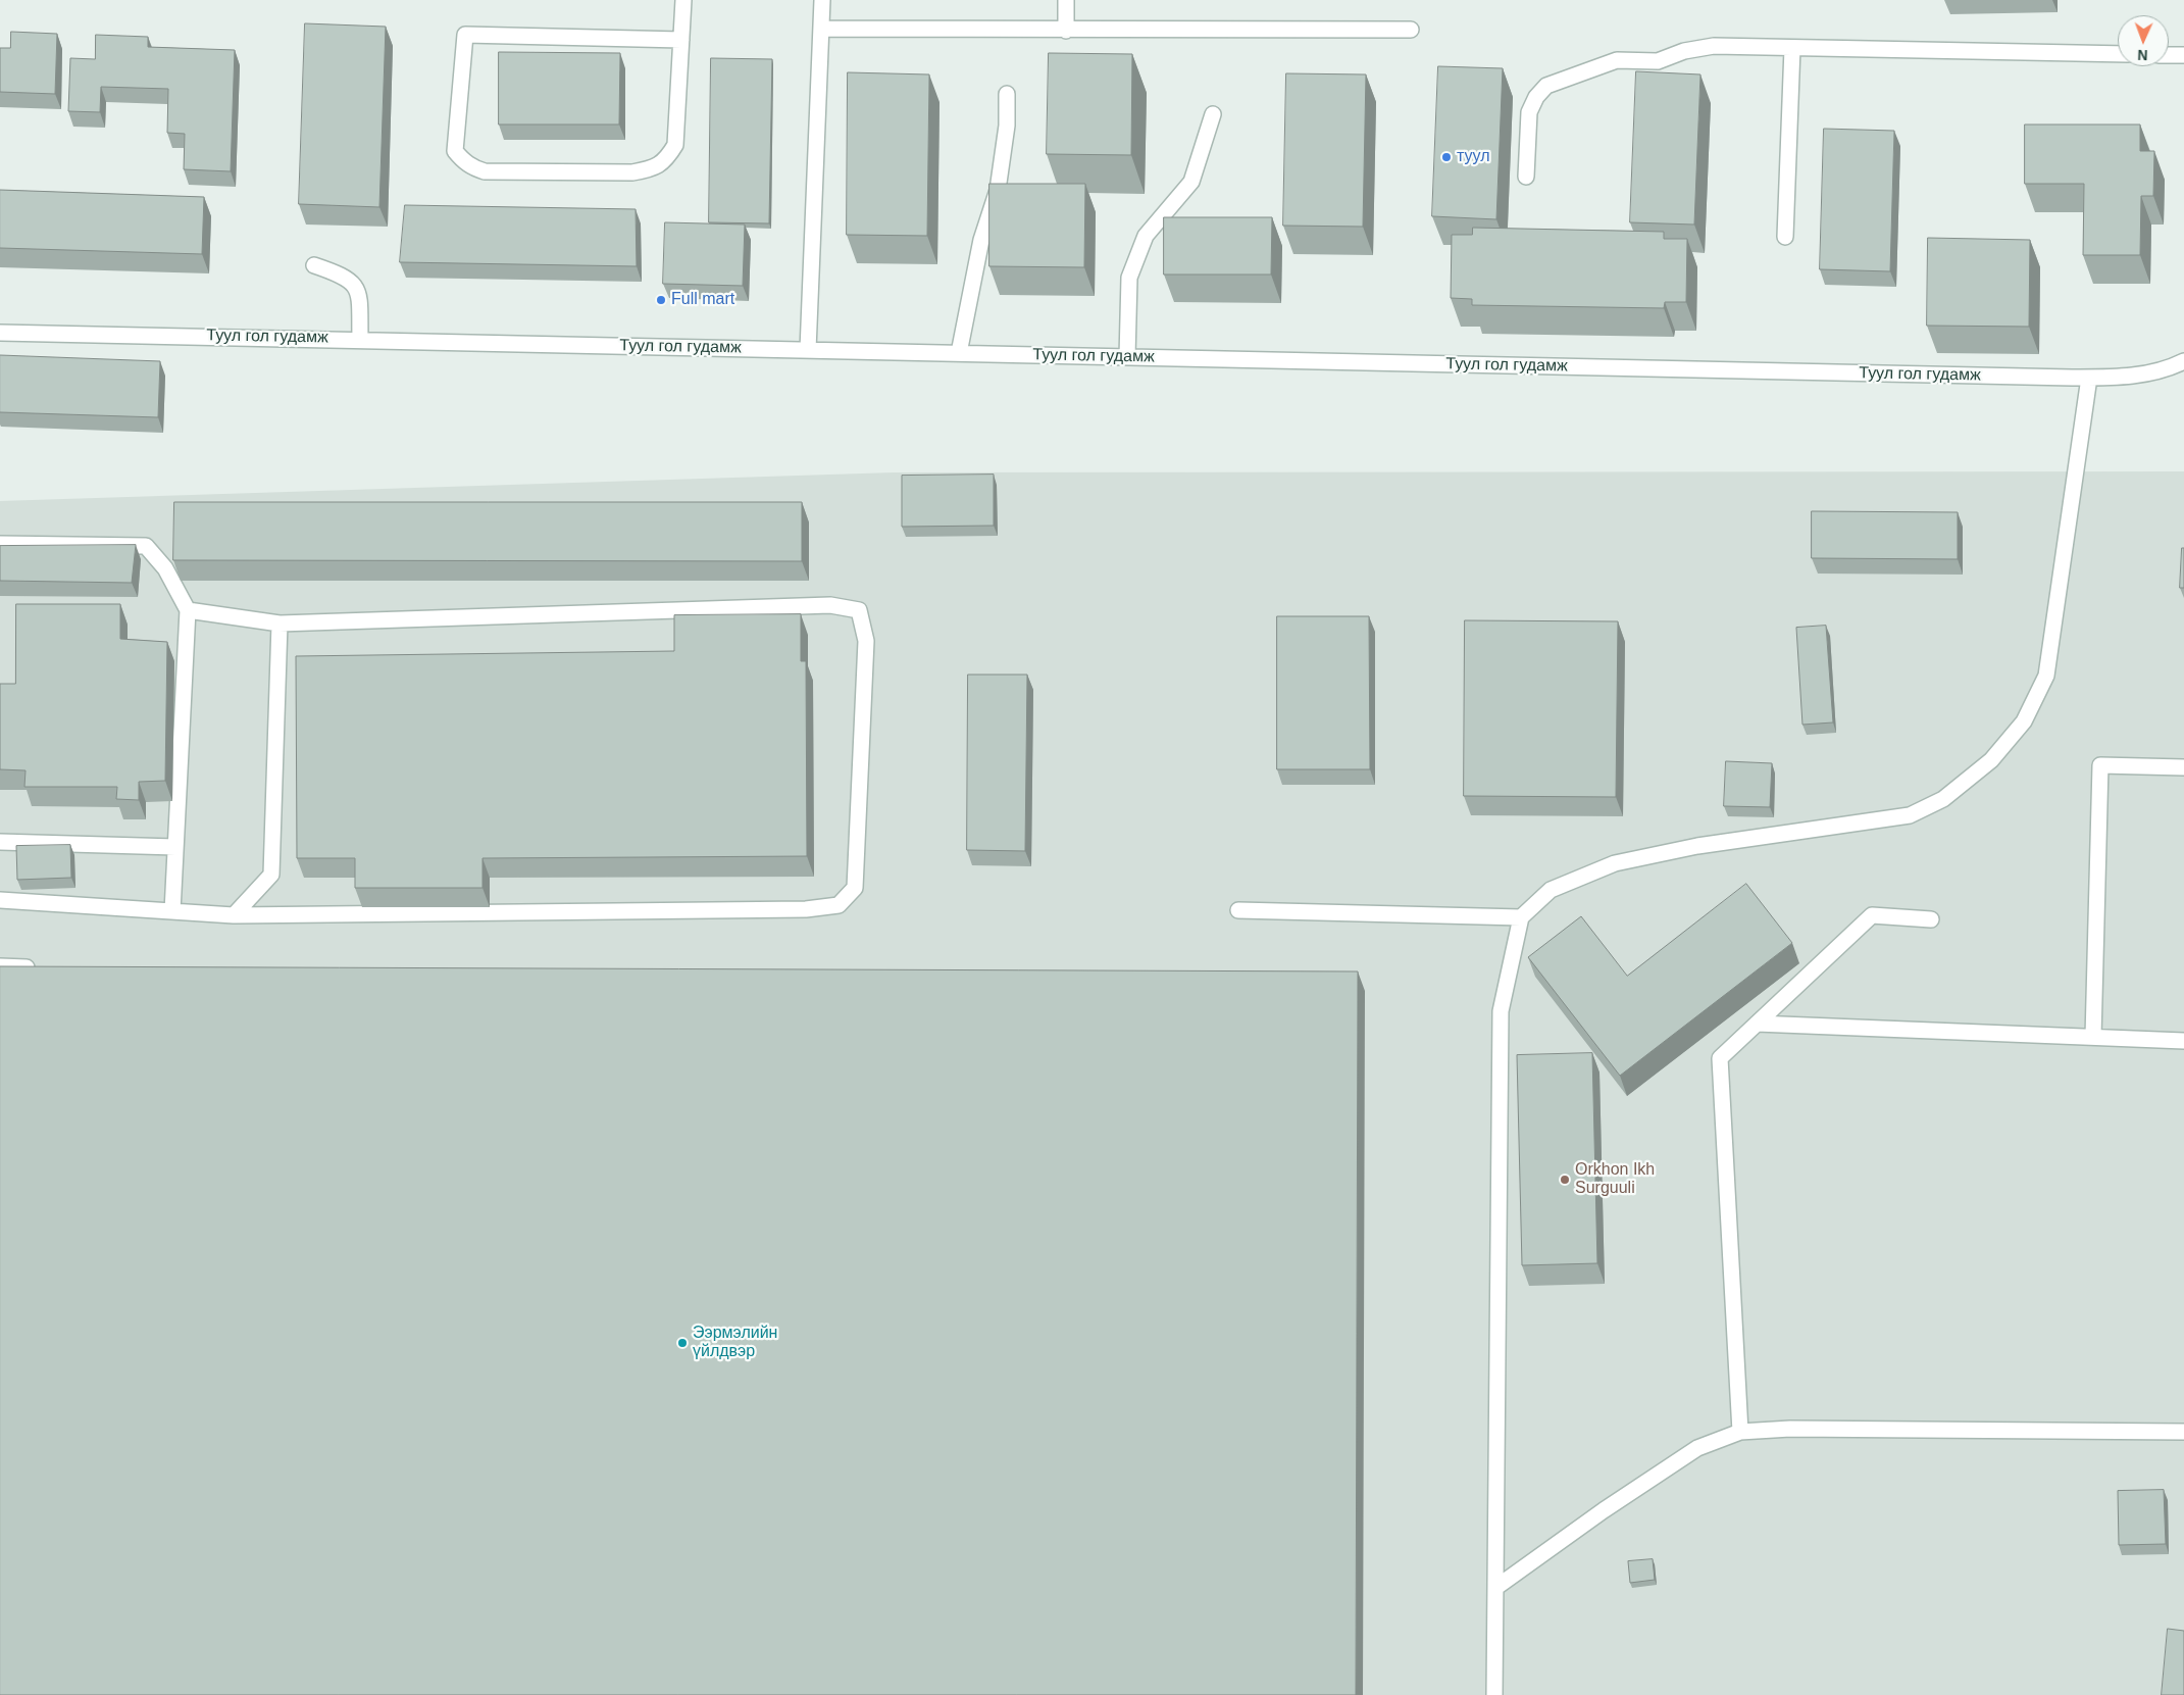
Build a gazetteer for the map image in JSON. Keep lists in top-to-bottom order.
{
  "streets": {
    "street": ["Туул гол гудамж"]
  },
  "places": [
    "туул",
    "Full mart",
    "Orkhon Ikh Surguuli",
    "Ээрмэлийн үйлдвэр"
  ],
  "north": "bottom"
}
